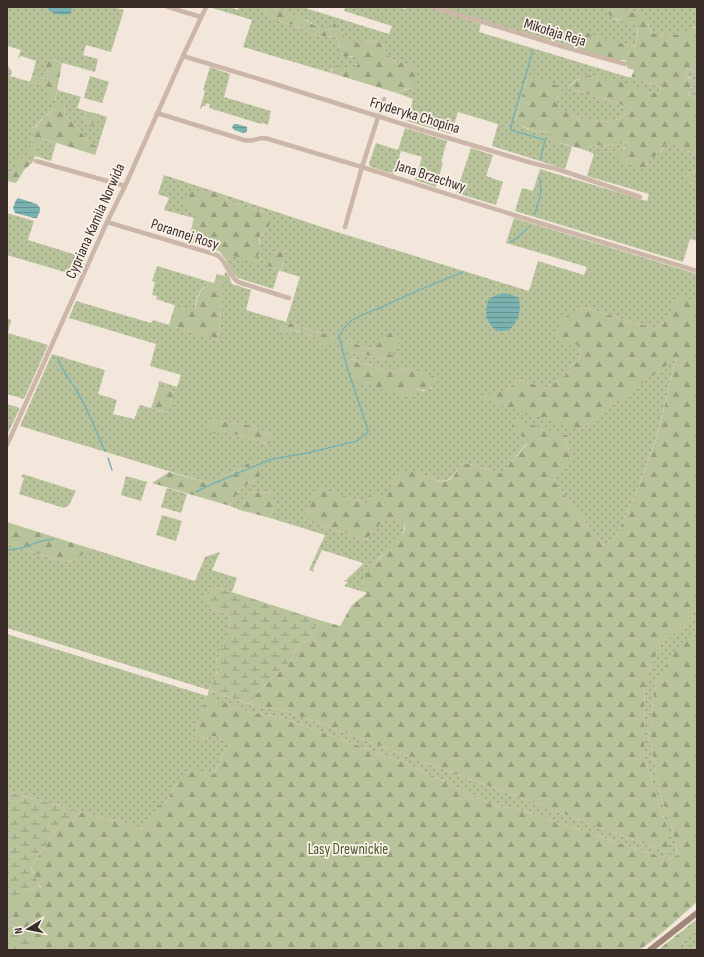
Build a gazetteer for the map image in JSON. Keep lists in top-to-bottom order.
{
  "streets": {
    "street": [
      "Mikołaja Reja",
      "Fryderyka Chopina",
      "Jana Brzechwy",
      "Cypriana Kamila Norwida",
      "Porannej Rosy"
    ]
  },
  "crossings": [
    ["Fryderyka Chopina", "Cypriana Kamila Norwida"],
    ["Jana Brzechwy", "Cypriana Kamila Norwida"],
    ["Cypriana Kamila Norwida", "Porannej Rosy"]
  ],
  "parks": ["Lasy Drewnickie"],
  "north": "left"
}
